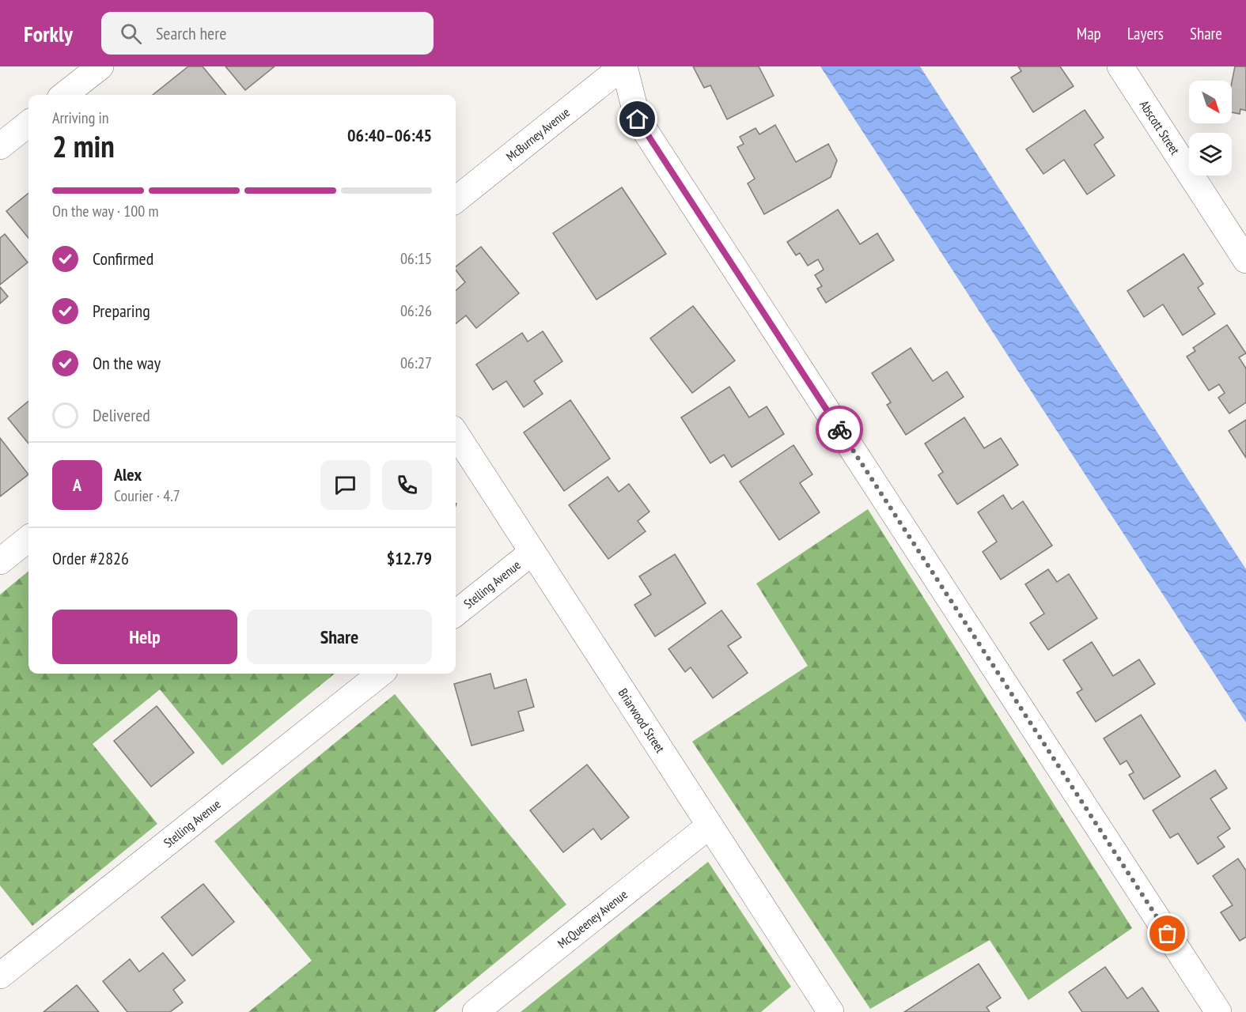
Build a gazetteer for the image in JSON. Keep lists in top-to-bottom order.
{
  "streets": {
    "street": [
      "Abscott Street",
      "McBurney Avenue",
      "Stelling Avenue",
      "Briarwood Street",
      "McQueeney Avenue"
    ]
  },
  "crossings": [
    ["Stelling Avenue", "Briarwood Street"],
    ["Briarwood Street", "McQueeney Avenue"]
  ],
  "north": "bottom right",
  "page": {
    "header": "Forkly",
    "search": "Search here",
    "nav": ["Map", "Layers", "Share"],
    "heading": ["2 min", "Arriving in", "06:40–06:45"],
    "panel": [
      "Alex",
      "Courier · 4.7",
      "Order #2826",
      "$12.79"
    ],
    "bar": "On the way · 100 m",
    "list": [
      ["Confirmed", "06:15"],
      ["Preparing", "06:26"],
      ["On the way", "06:27"],
      "Delivered"
    ],
    "round": "A",
    "buttons": ["Help", "Share"]
  }
}
